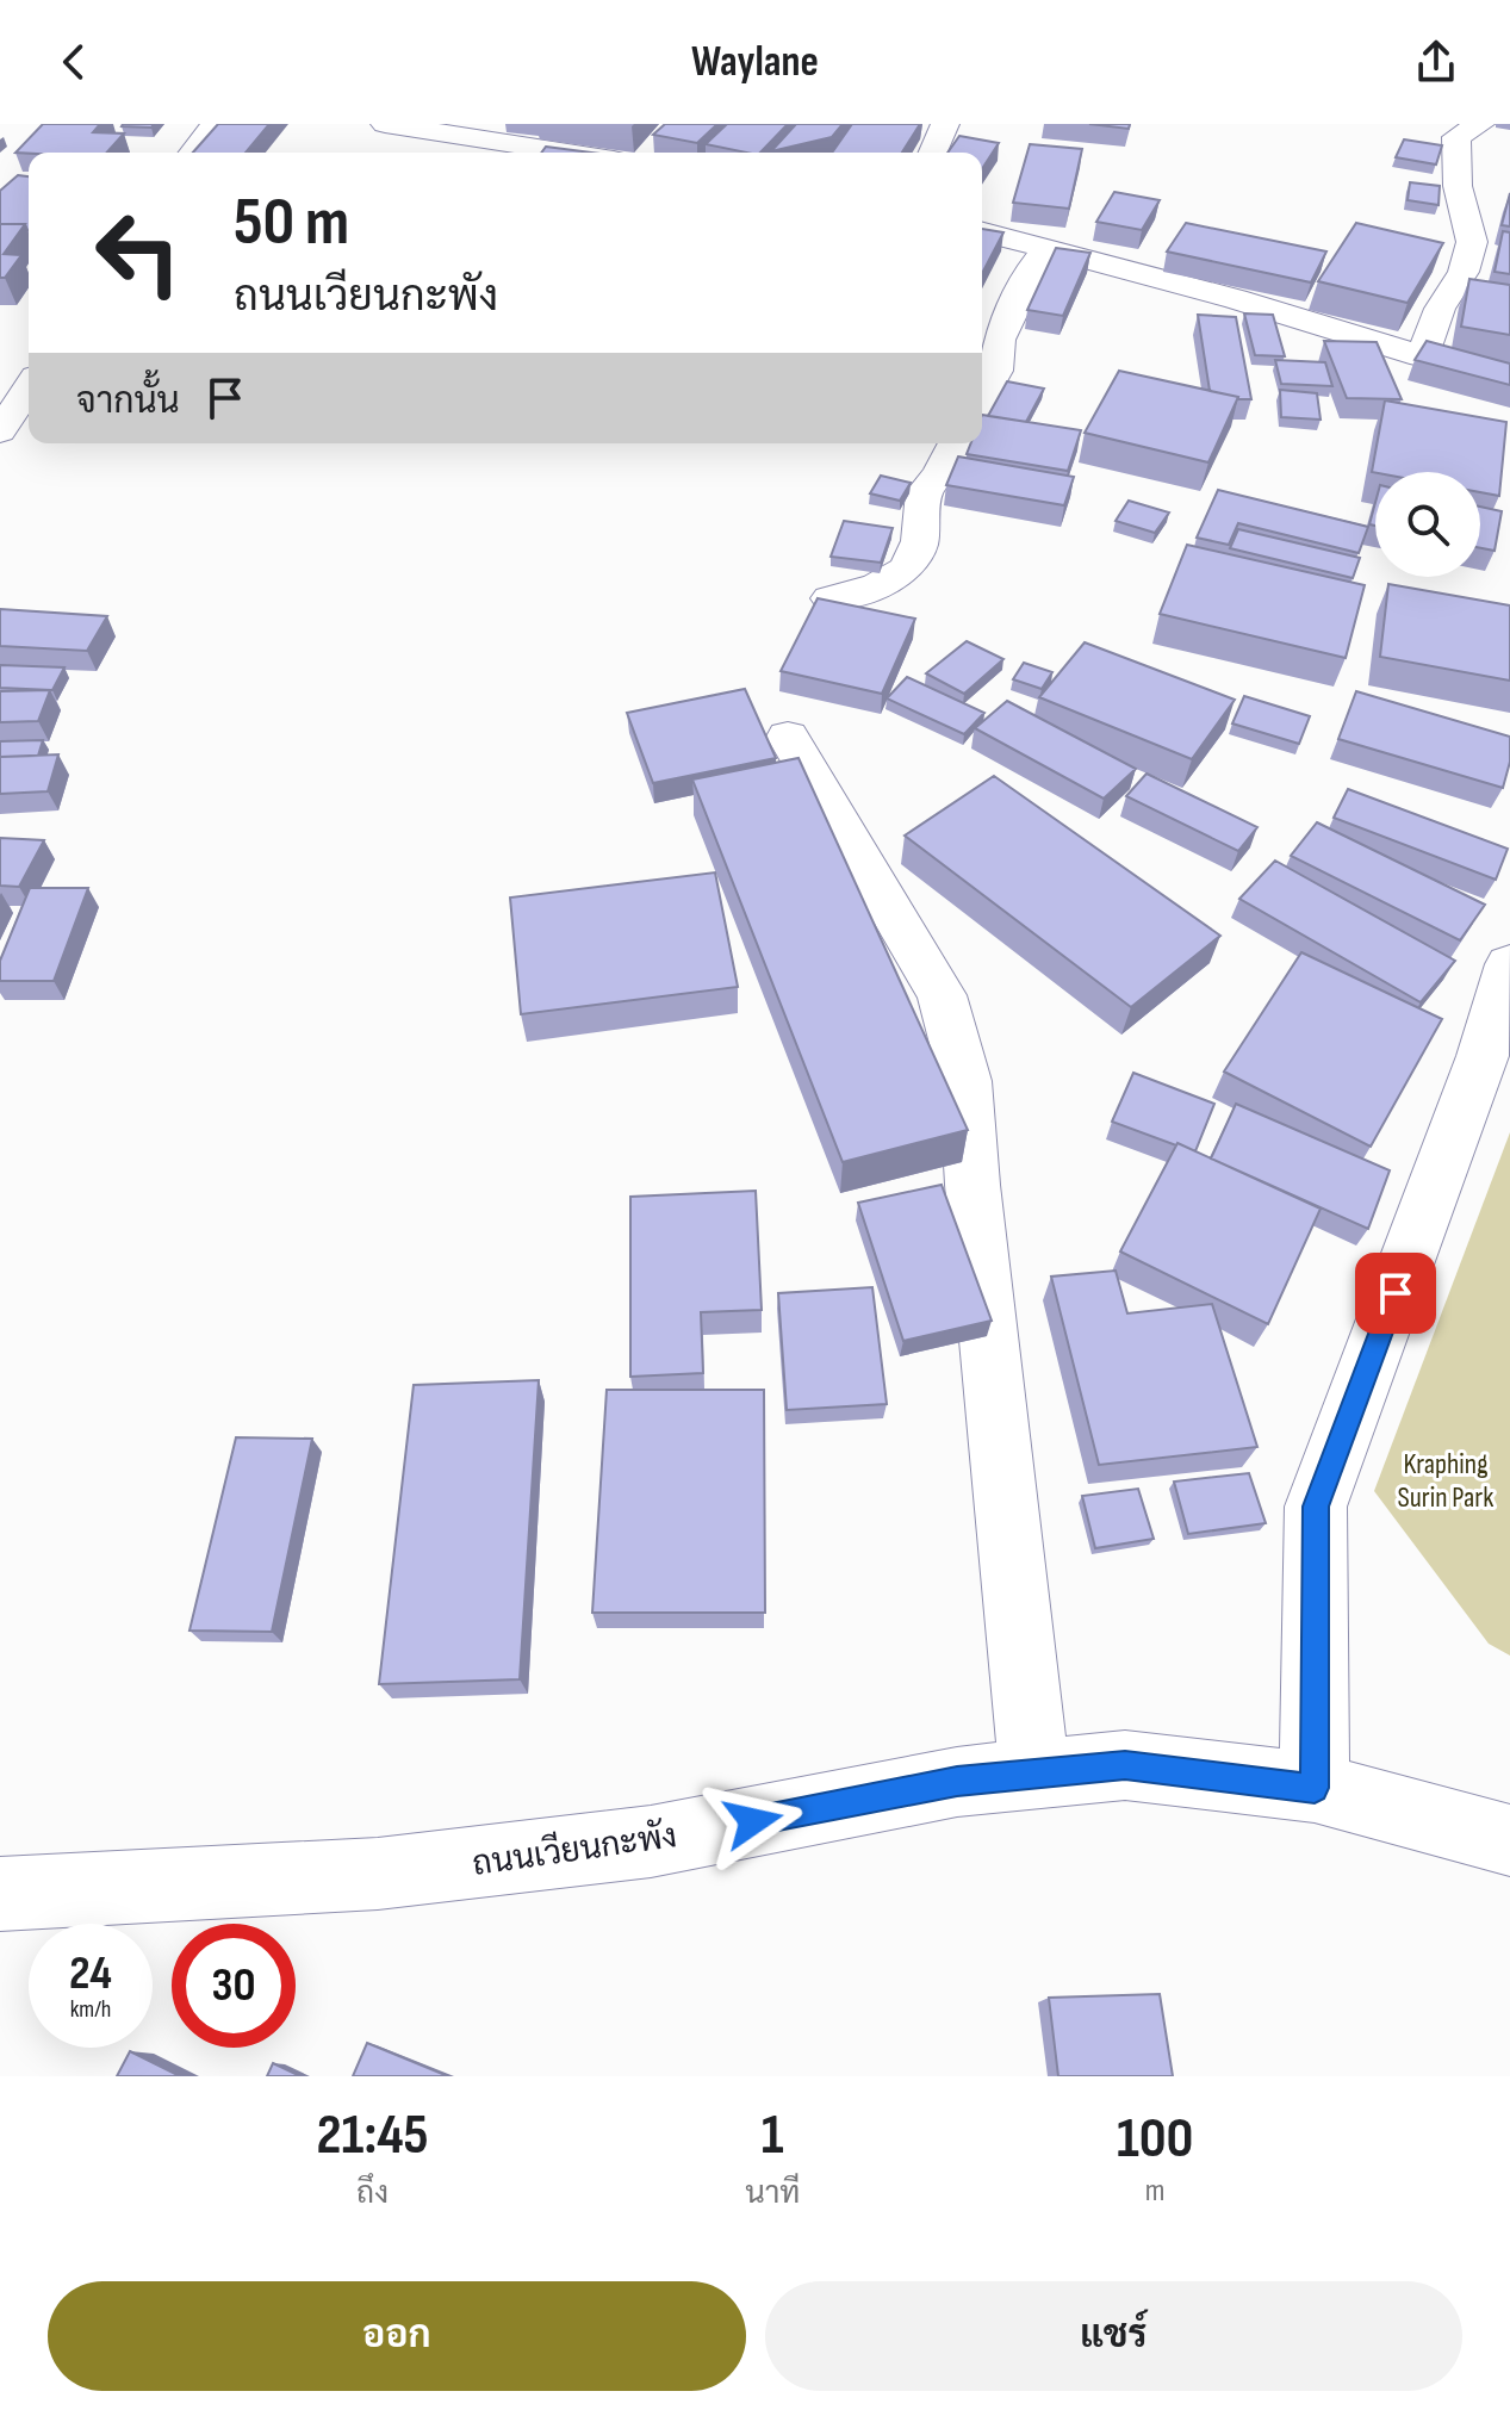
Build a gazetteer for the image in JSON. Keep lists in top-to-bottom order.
{
  "streets": {
    "street": ["ถนนเวียนกะพัง"]
  },
  "parks": ["Kraphing Surin Park"],
  "page": {
    "header": "Waylane",
    "turn": ["50 m", "ถนนเวียนกะพัง"],
    "then": "จากนั้น",
    "speed": "24 km/h",
    "limit": "30",
    "eta": [
      "21:45",
      "ถึง",
      "1",
      "นาที",
      "100",
      "m"
    ],
    "buttons": ["ออก", "แชร์"]
  }
}
